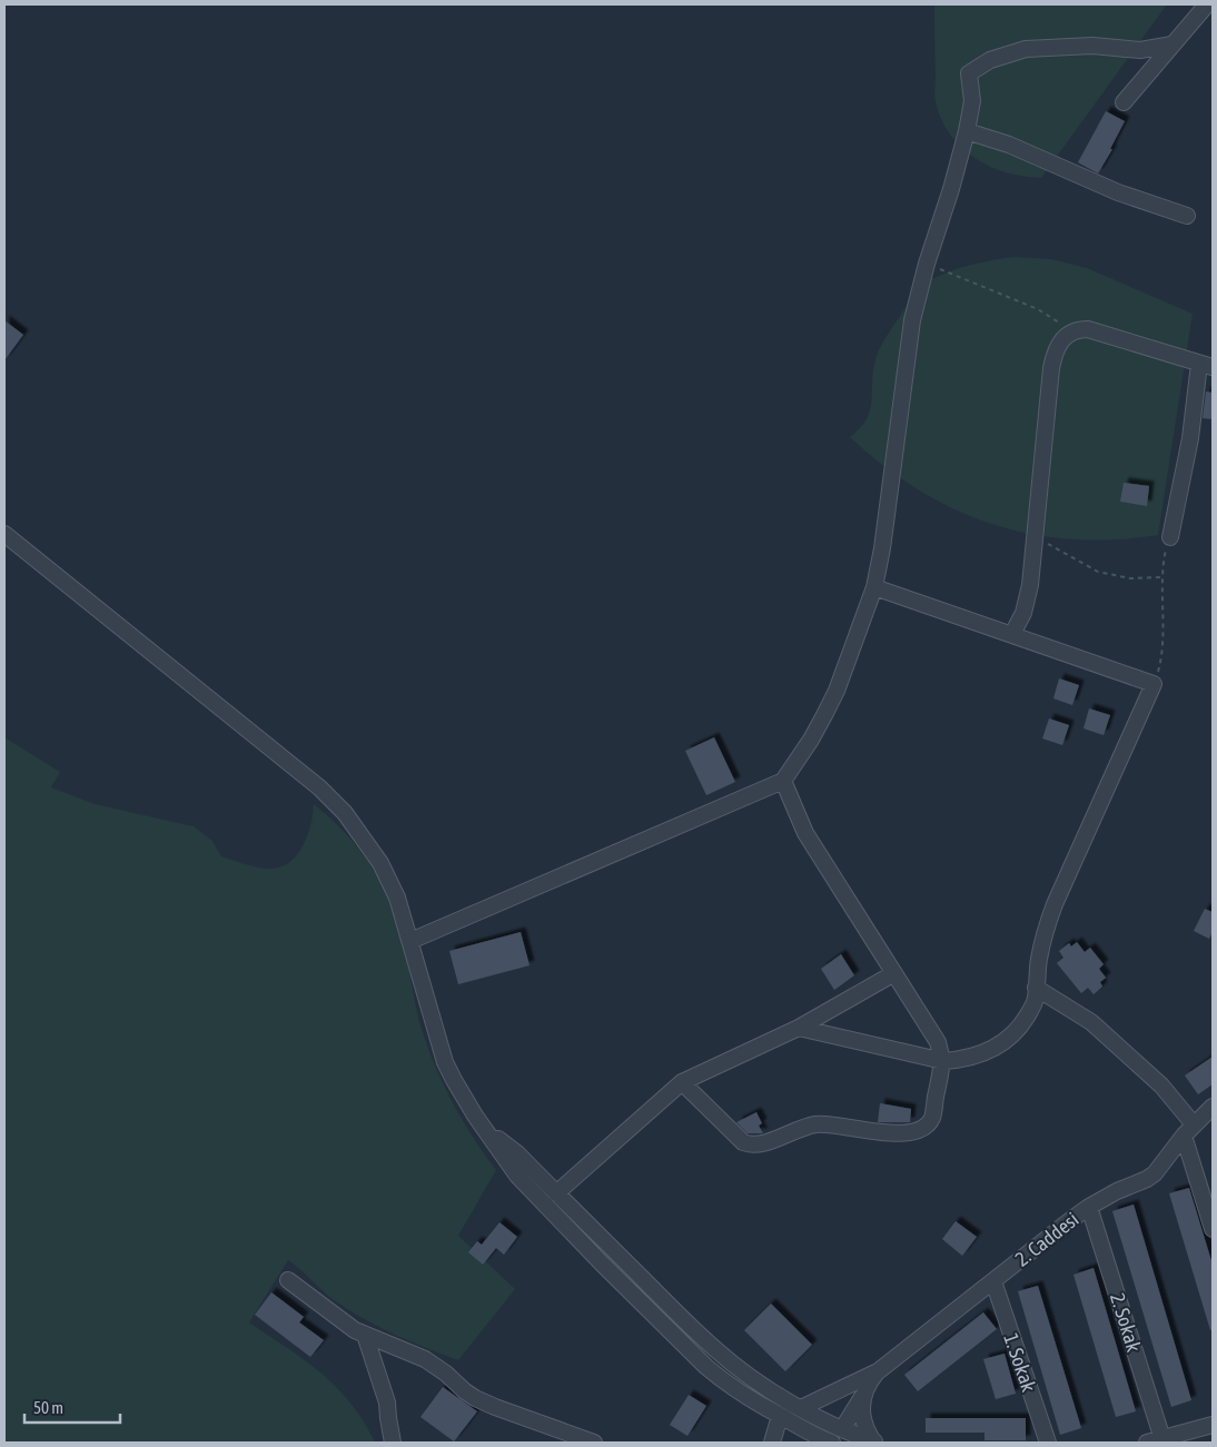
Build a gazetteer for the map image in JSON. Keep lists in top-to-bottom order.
{
  "streets": {
    "street": ["2. Caddesi", "2. Sokak", "1. Sokak"]
  },
  "crossings": [
    ["2. Caddesi", "2. Sokak"],
    ["2. Caddesi", "1. Sokak"]
  ],
  "scale_bar": "50 m"
}
